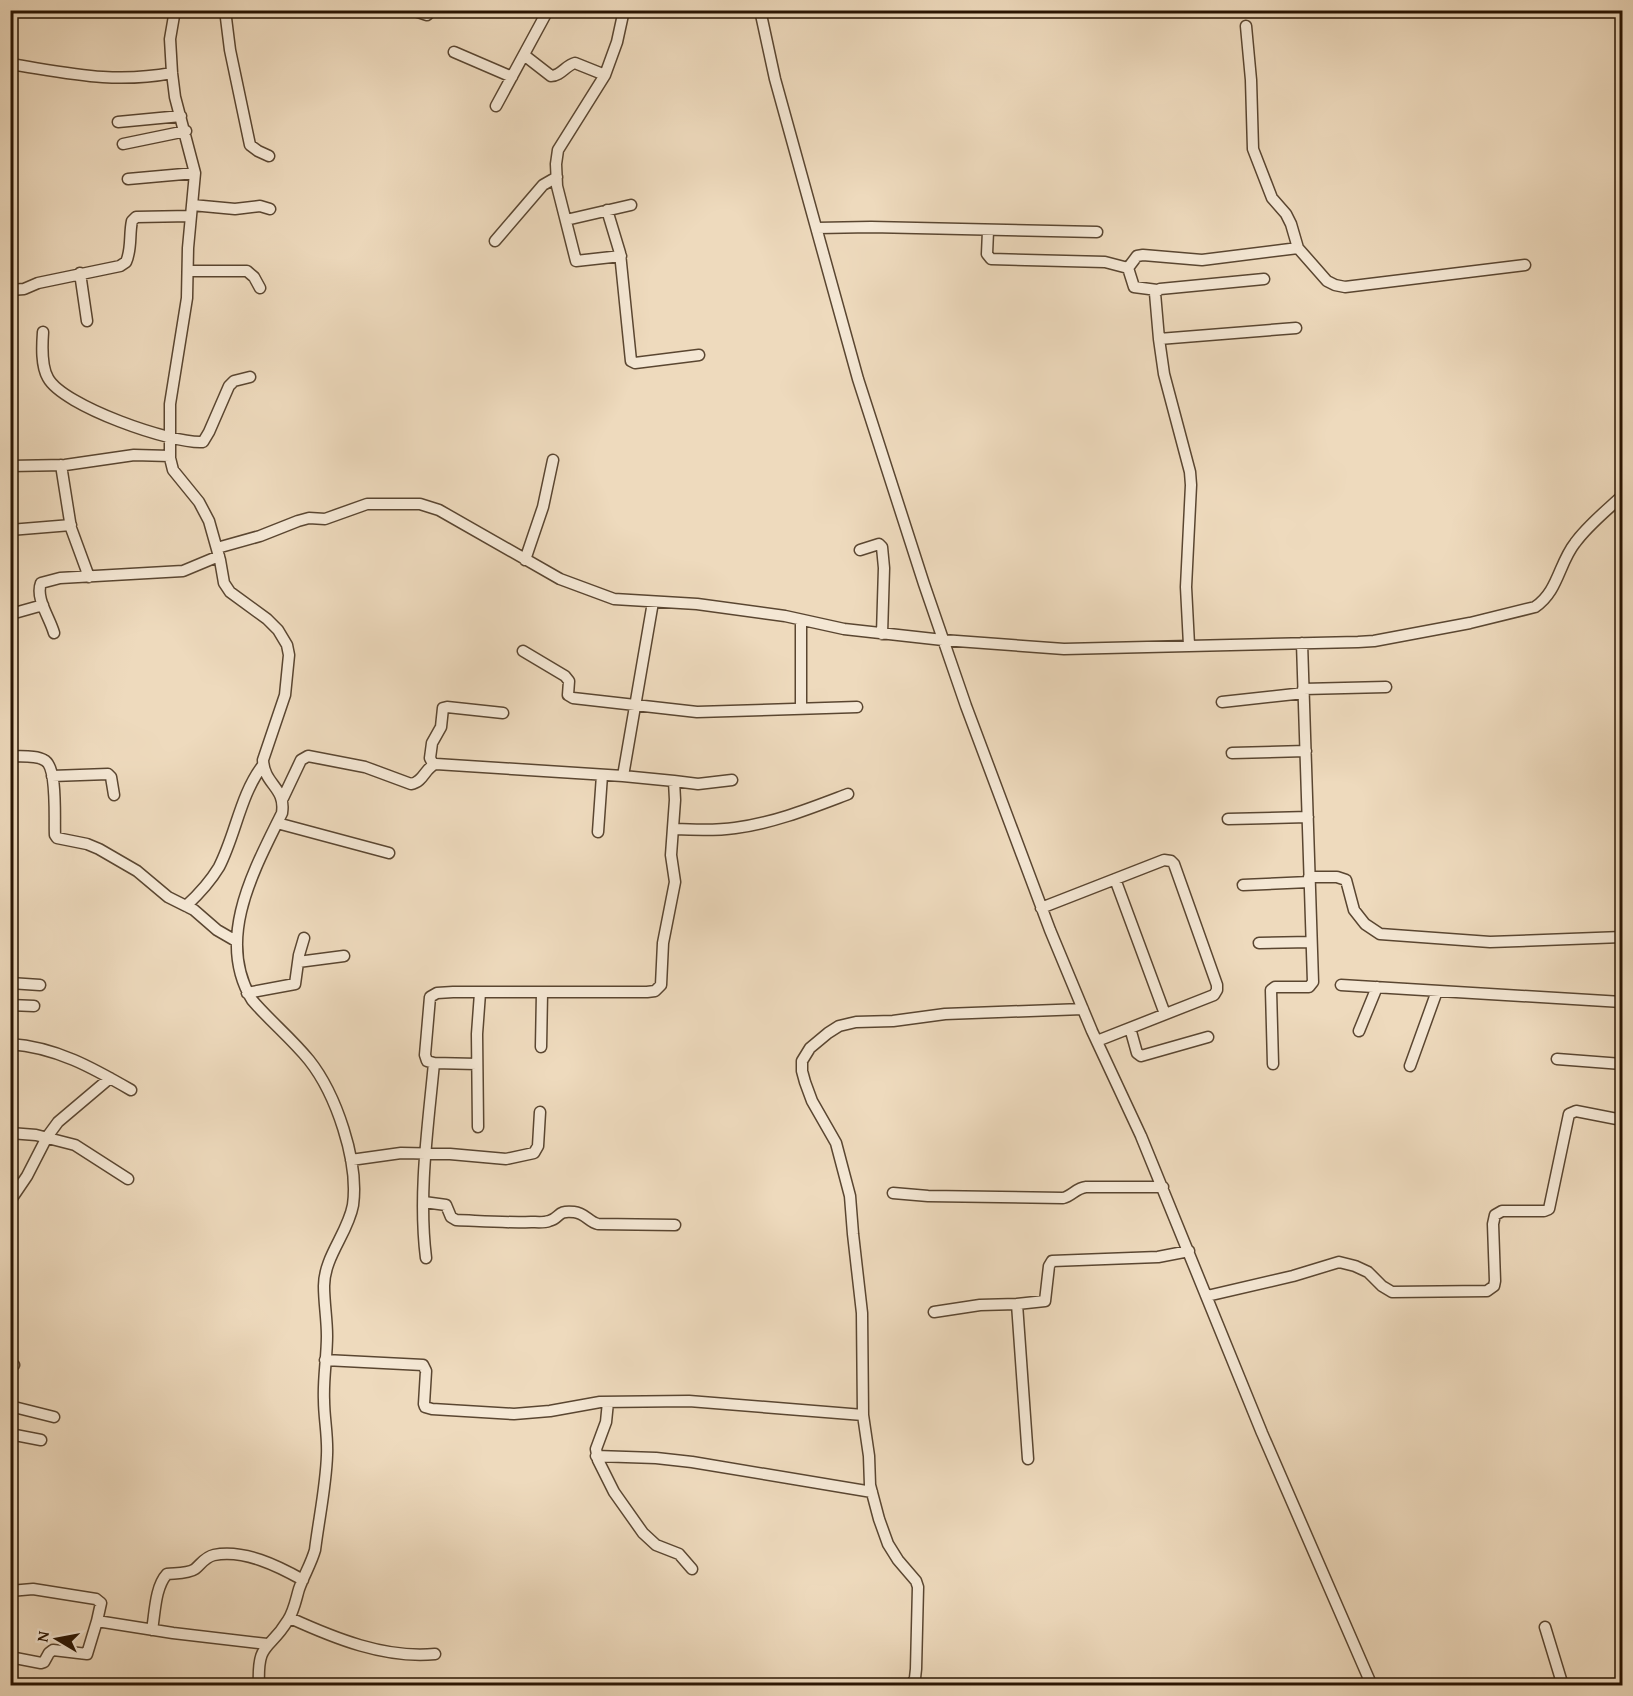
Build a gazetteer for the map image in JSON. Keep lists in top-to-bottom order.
{
  "north": "left"
}
